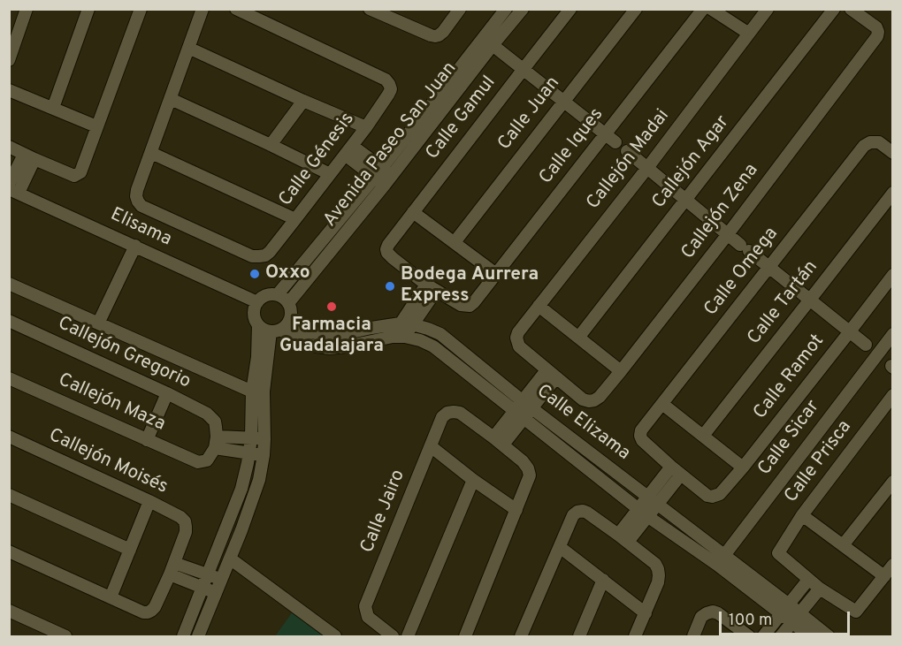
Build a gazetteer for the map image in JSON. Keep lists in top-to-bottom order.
{
  "streets": {
    "street": [
      "Calle Juan",
      "Calle Gamul",
      "Avenida Paseo San Juan",
      "Calle Iques",
      "Calle Génesis",
      "Callejón Madai",
      "Callejón Agar",
      "Callejón Zena",
      "Elisama",
      "Calle Omega",
      "Calle Tartán",
      "Callejón Gregorio",
      "Calle Ramot",
      "Callejón Maza",
      "Calle Elizama",
      "Calle Sicar",
      "Callejón Moisés",
      "Calle Prisca",
      "Calle Jairo"
    ]
  },
  "crossings": [
    ["Calle Gamul", "Calle Iques"],
    ["Avenida Paseo San Juan", "Elisama"],
    ["Avenida Paseo San Juan", "Calle Elizama"],
    ["Callejón Madai", "Callejón Zena"],
    ["Elisama", "Calle Elizama"],
    ["Calle Omega", "Calle Ramot"],
    ["Callejón Gregorio", "Callejón Maza"],
    ["Calle Elizama", "Calle Sicar"]
  ],
  "places": ["Oxxo", "Bodega Aurrera Express", "Farmacia Guadalajara"],
  "scale_bar": "100 m"
}
